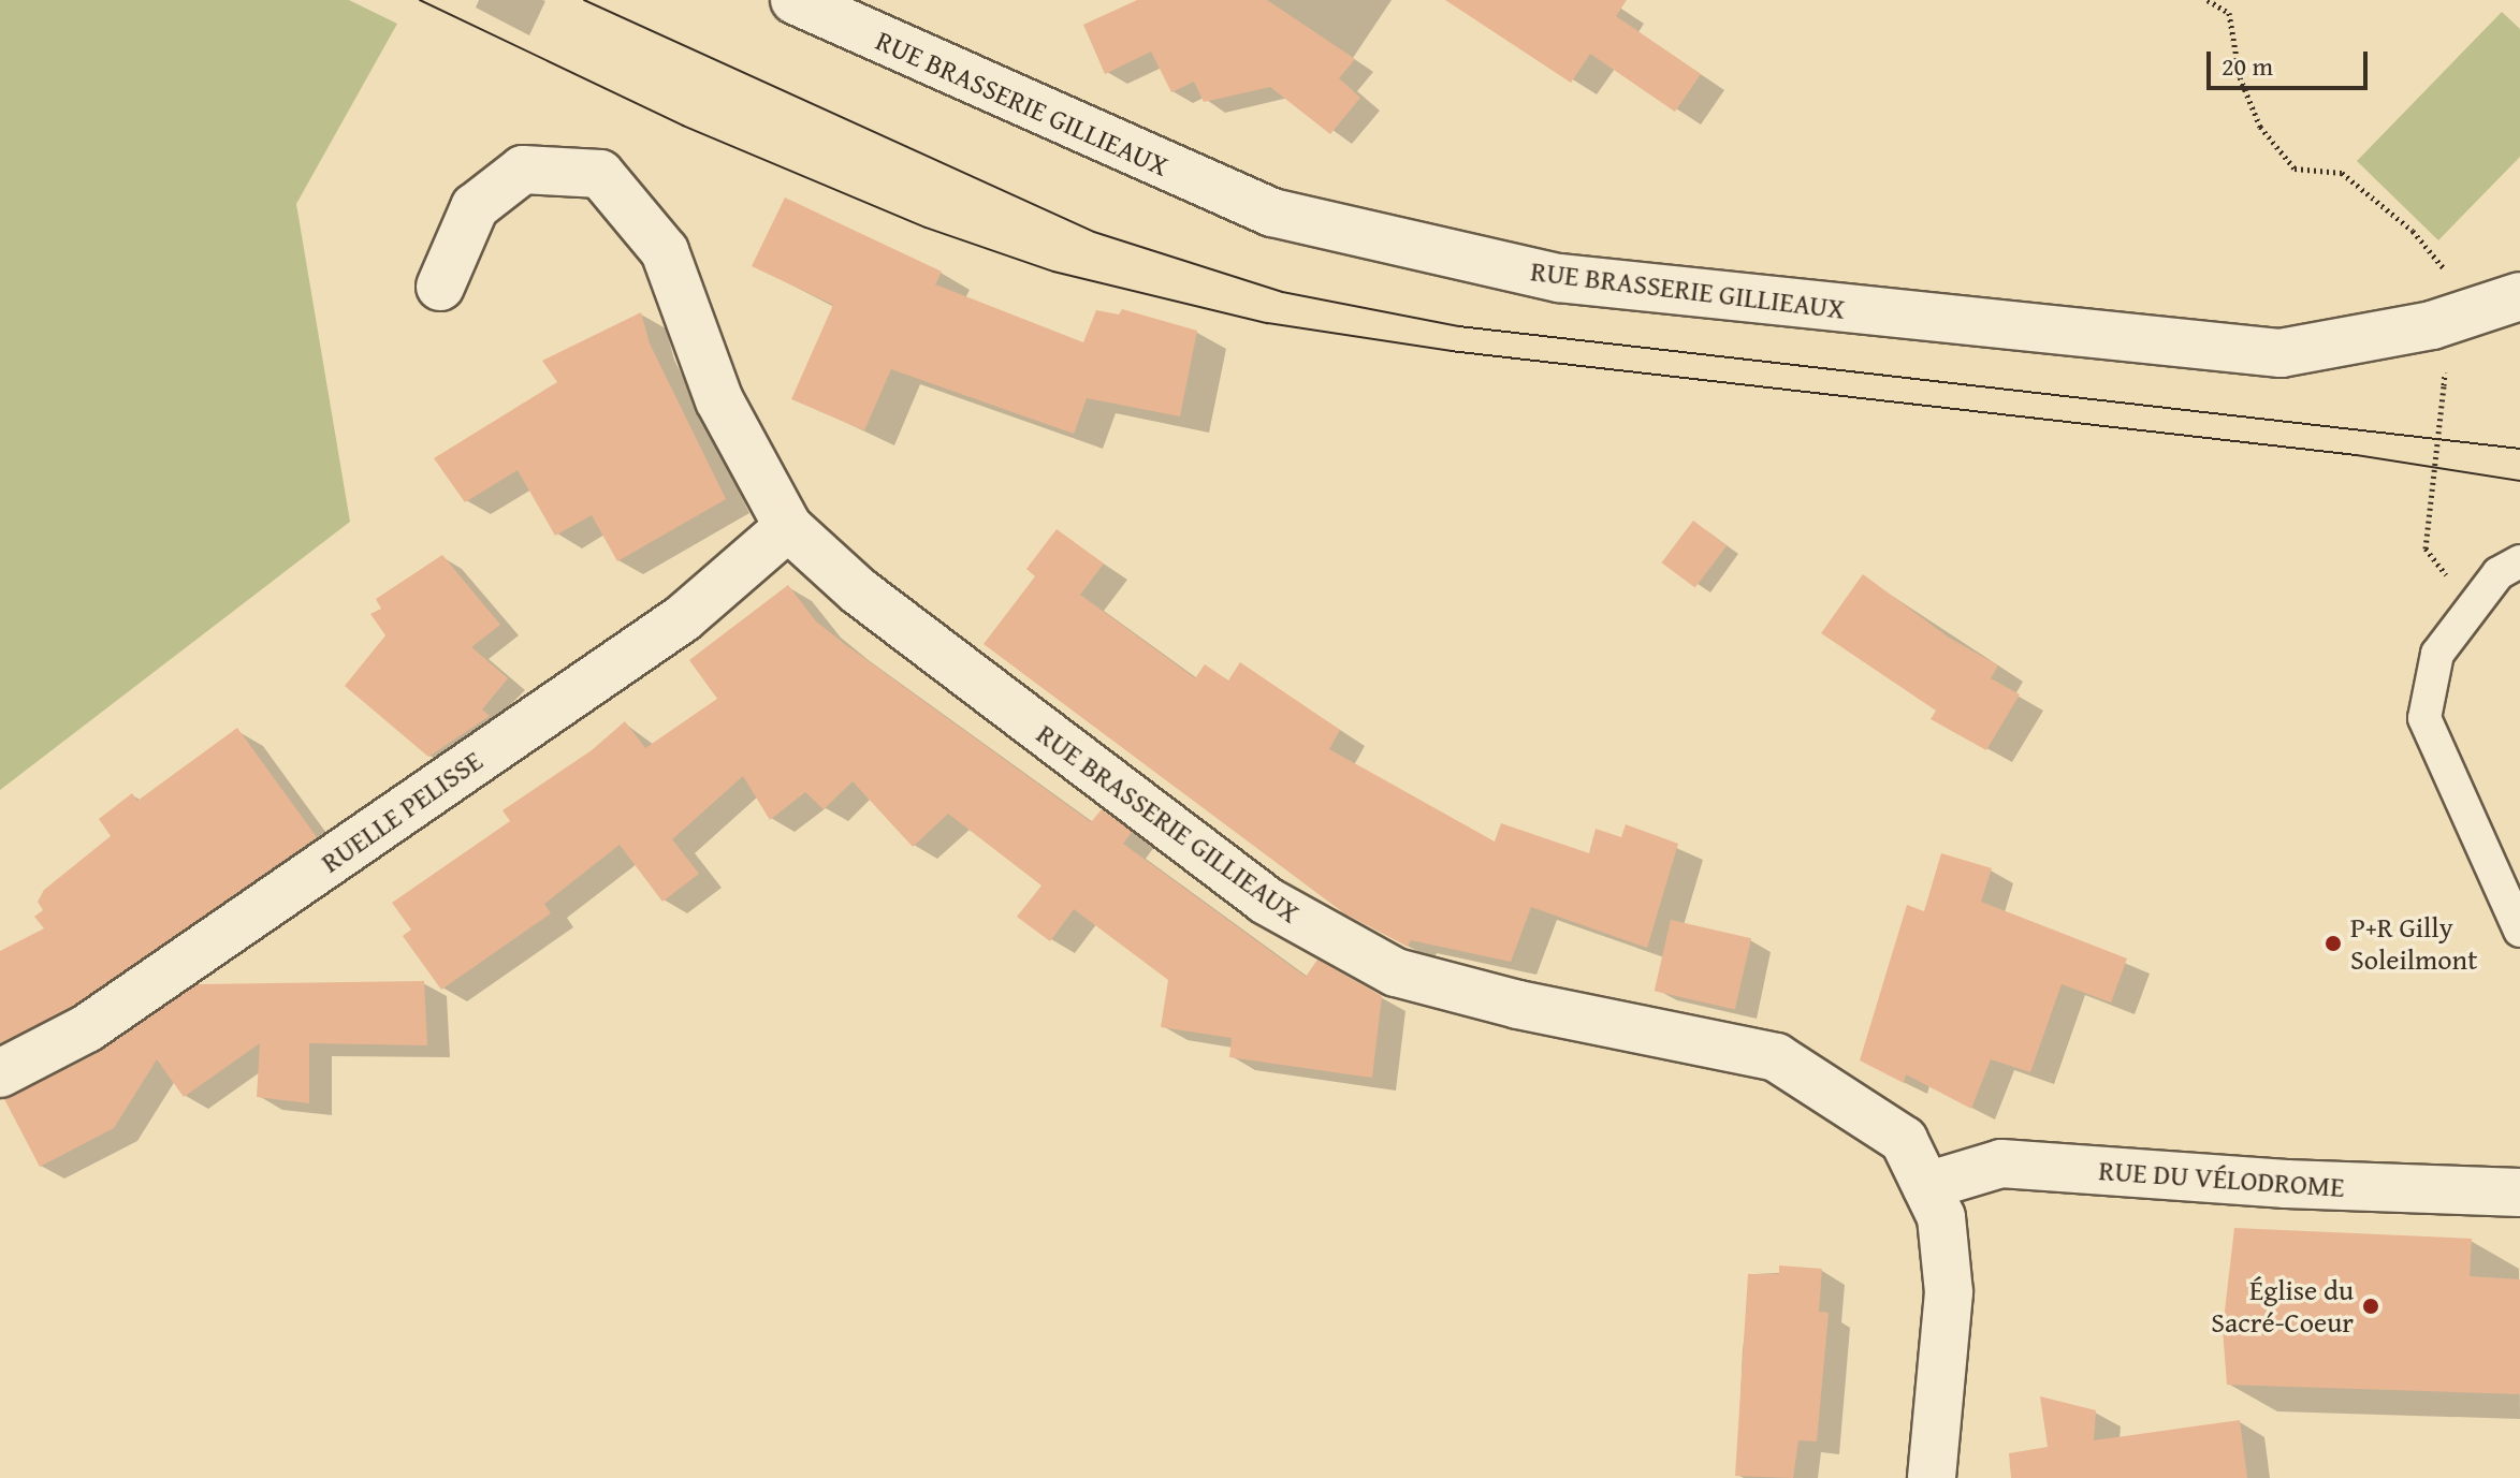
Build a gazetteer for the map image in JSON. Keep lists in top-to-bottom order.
{
  "streets": {
    "street": ["RUE BRASSERIE GILLIEAUX", "RUELLE PELISSE", "RUE DU VÉLODROME"]
  },
  "crossings": [
    ["RUE BRASSERIE GILLIEAUX", "RUELLE PELISSE"],
    ["RUE BRASSERIE GILLIEAUX", "RUE DU VÉLODROME"]
  ],
  "places": ["P+R Gilly Soleilmont", "Église du Sacré-Coeur"],
  "scale_bar": "20 m"
}
